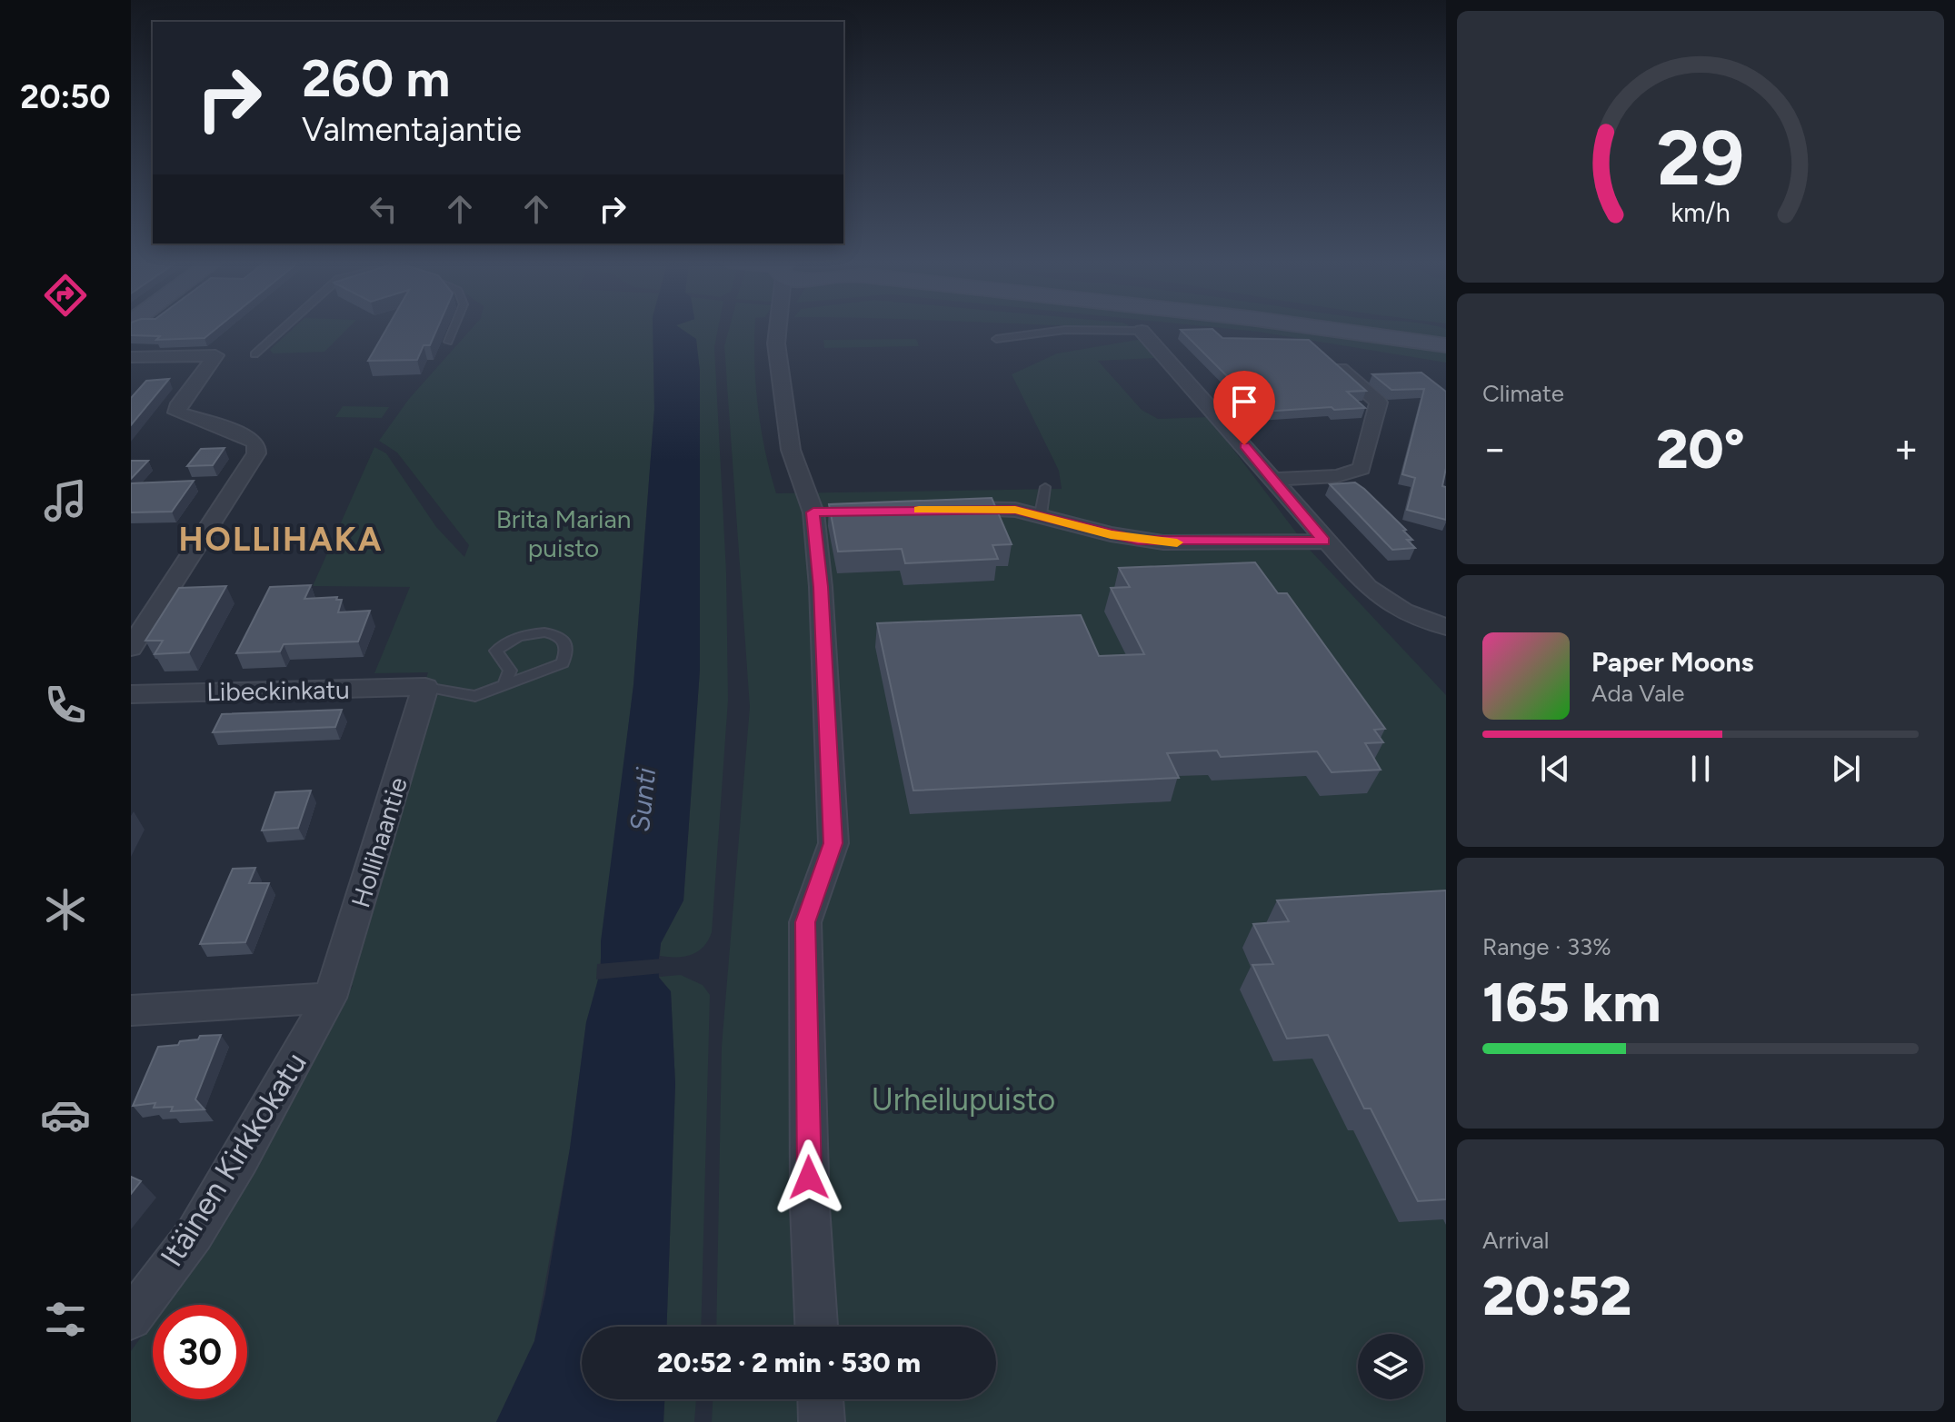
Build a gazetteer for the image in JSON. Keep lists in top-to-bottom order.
{
  "streets": {
    "street": ["Libeckinkatu", "Hollihaantie", "Itäinen Kirkkokatu"]
  },
  "crossings": [
    ["Libeckinkatu", "Hollihaantie"],
    ["Hollihaantie", "Itäinen Kirkkokatu"]
  ],
  "districts": ["HOLLIHAKA"],
  "water": ["Sunti"],
  "parks": ["Brita Marian puisto", "Urheilupuisto"],
  "page": {
    "tabs": "20:50",
    "turn": ["260 m", "Valmentajantie"],
    "tile": [
      "Climate",
      ["Range · 33%", "165 km"],
      ["Arrival", "20:52"]
    ],
    "heat": ["−", "20°", "+"],
    "song": ["Paper Moons", "Ada Vale"],
    "limit": "30",
    "trip": "20:52 · 2 min · 530 m",
    "gauge": ["29", "km/h"]
  }
}
